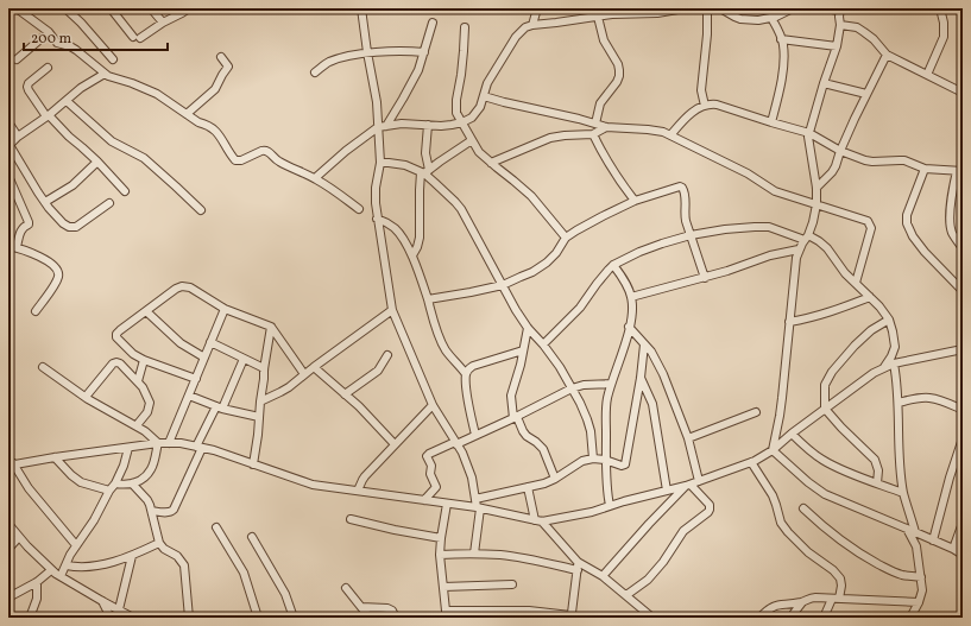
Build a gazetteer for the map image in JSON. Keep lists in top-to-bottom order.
{
  "scale_bar": "200 m"
}
